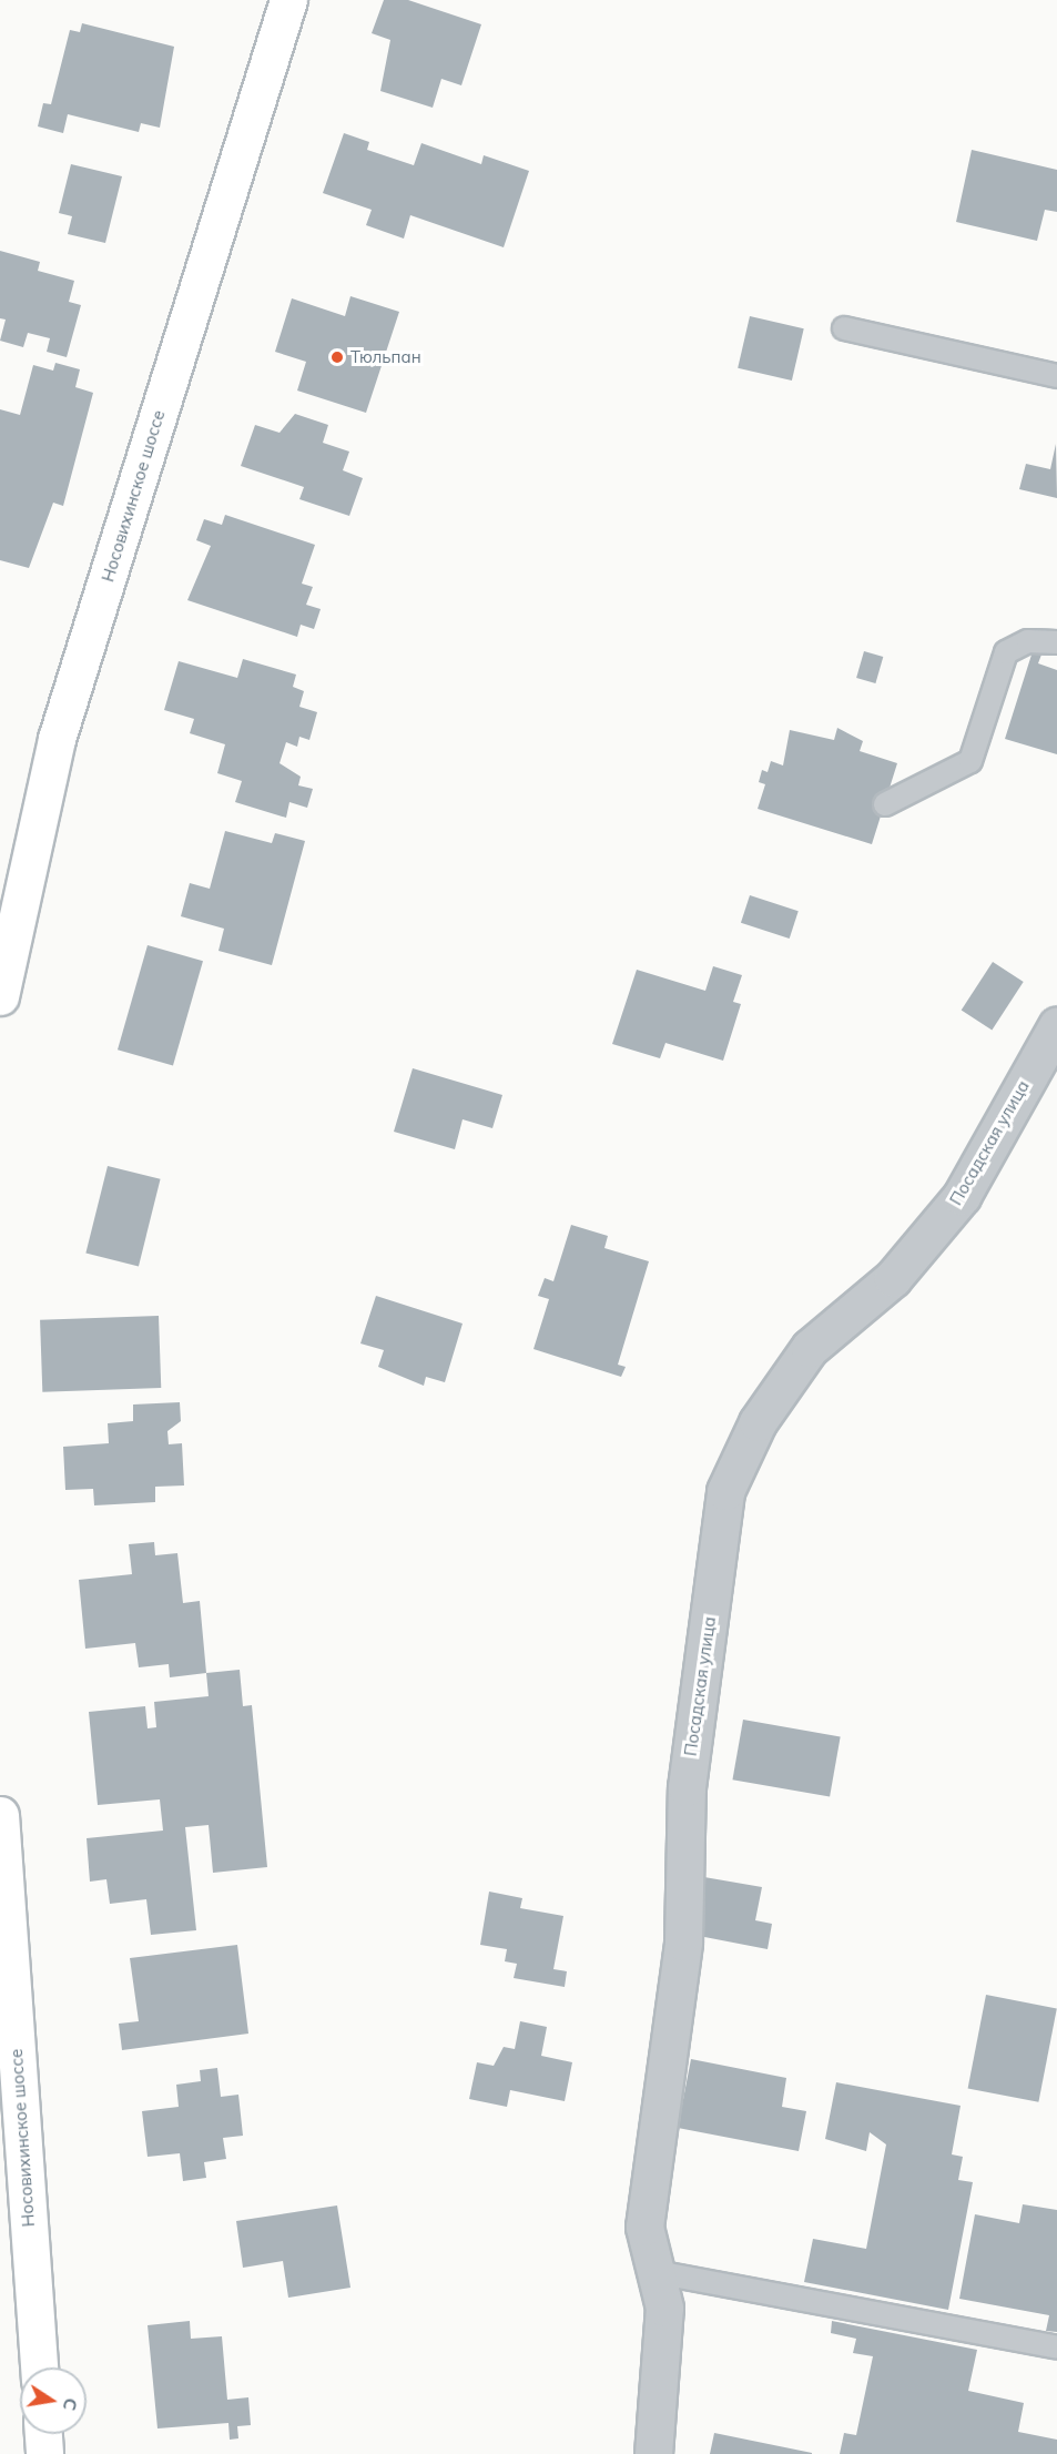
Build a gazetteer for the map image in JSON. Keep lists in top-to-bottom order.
{
  "streets": {
    "main road": ["Носовихинское шоссе"],
    "street": ["Посадская улица"]
  },
  "places": ["Тюльпан"],
  "north": "right"
}
